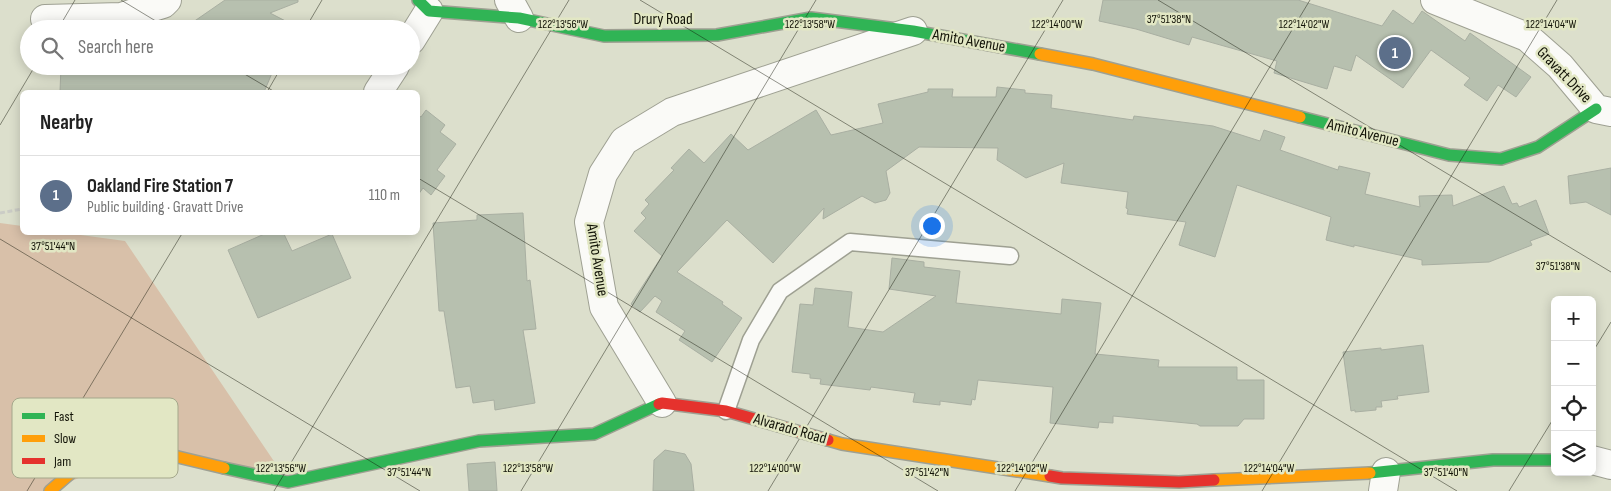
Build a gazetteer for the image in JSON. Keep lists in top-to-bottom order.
{
  "streets": {
    "street": [
      "Drury Road",
      "Amito Avenue",
      "Gravatt Drive",
      "Alvarado Road"
    ]
  },
  "crossings": [
    ["Drury Road", "Amito Avenue"],
    ["Amito Avenue", "Gravatt Drive"],
    ["Amito Avenue", "Alvarado Road"]
  ],
  "legend": ["Fast", "Slow", "Jam"],
  "page": {
    "search": "Search here",
    "pins": "1",
    "heading": "Nearby",
    "list": [
      {
        "mark": "1",
        "name": "Oakland Fire Station 7",
        "note": "Public building · Gravatt Drive",
        "value": "110 m"
      }
    ],
    "map_buttons": ["+", "−"]
  },
  "coordinates": [
    "37°51'38\"N",
    "122°13'58\"W",
    "122°14'00\"W",
    "122°14'02\"W",
    "122°13'56\"W",
    "122°14'04\"W",
    "37°51'44\"N",
    "37°51'42\"N",
    "37°51'40\"N"
  ]
}
